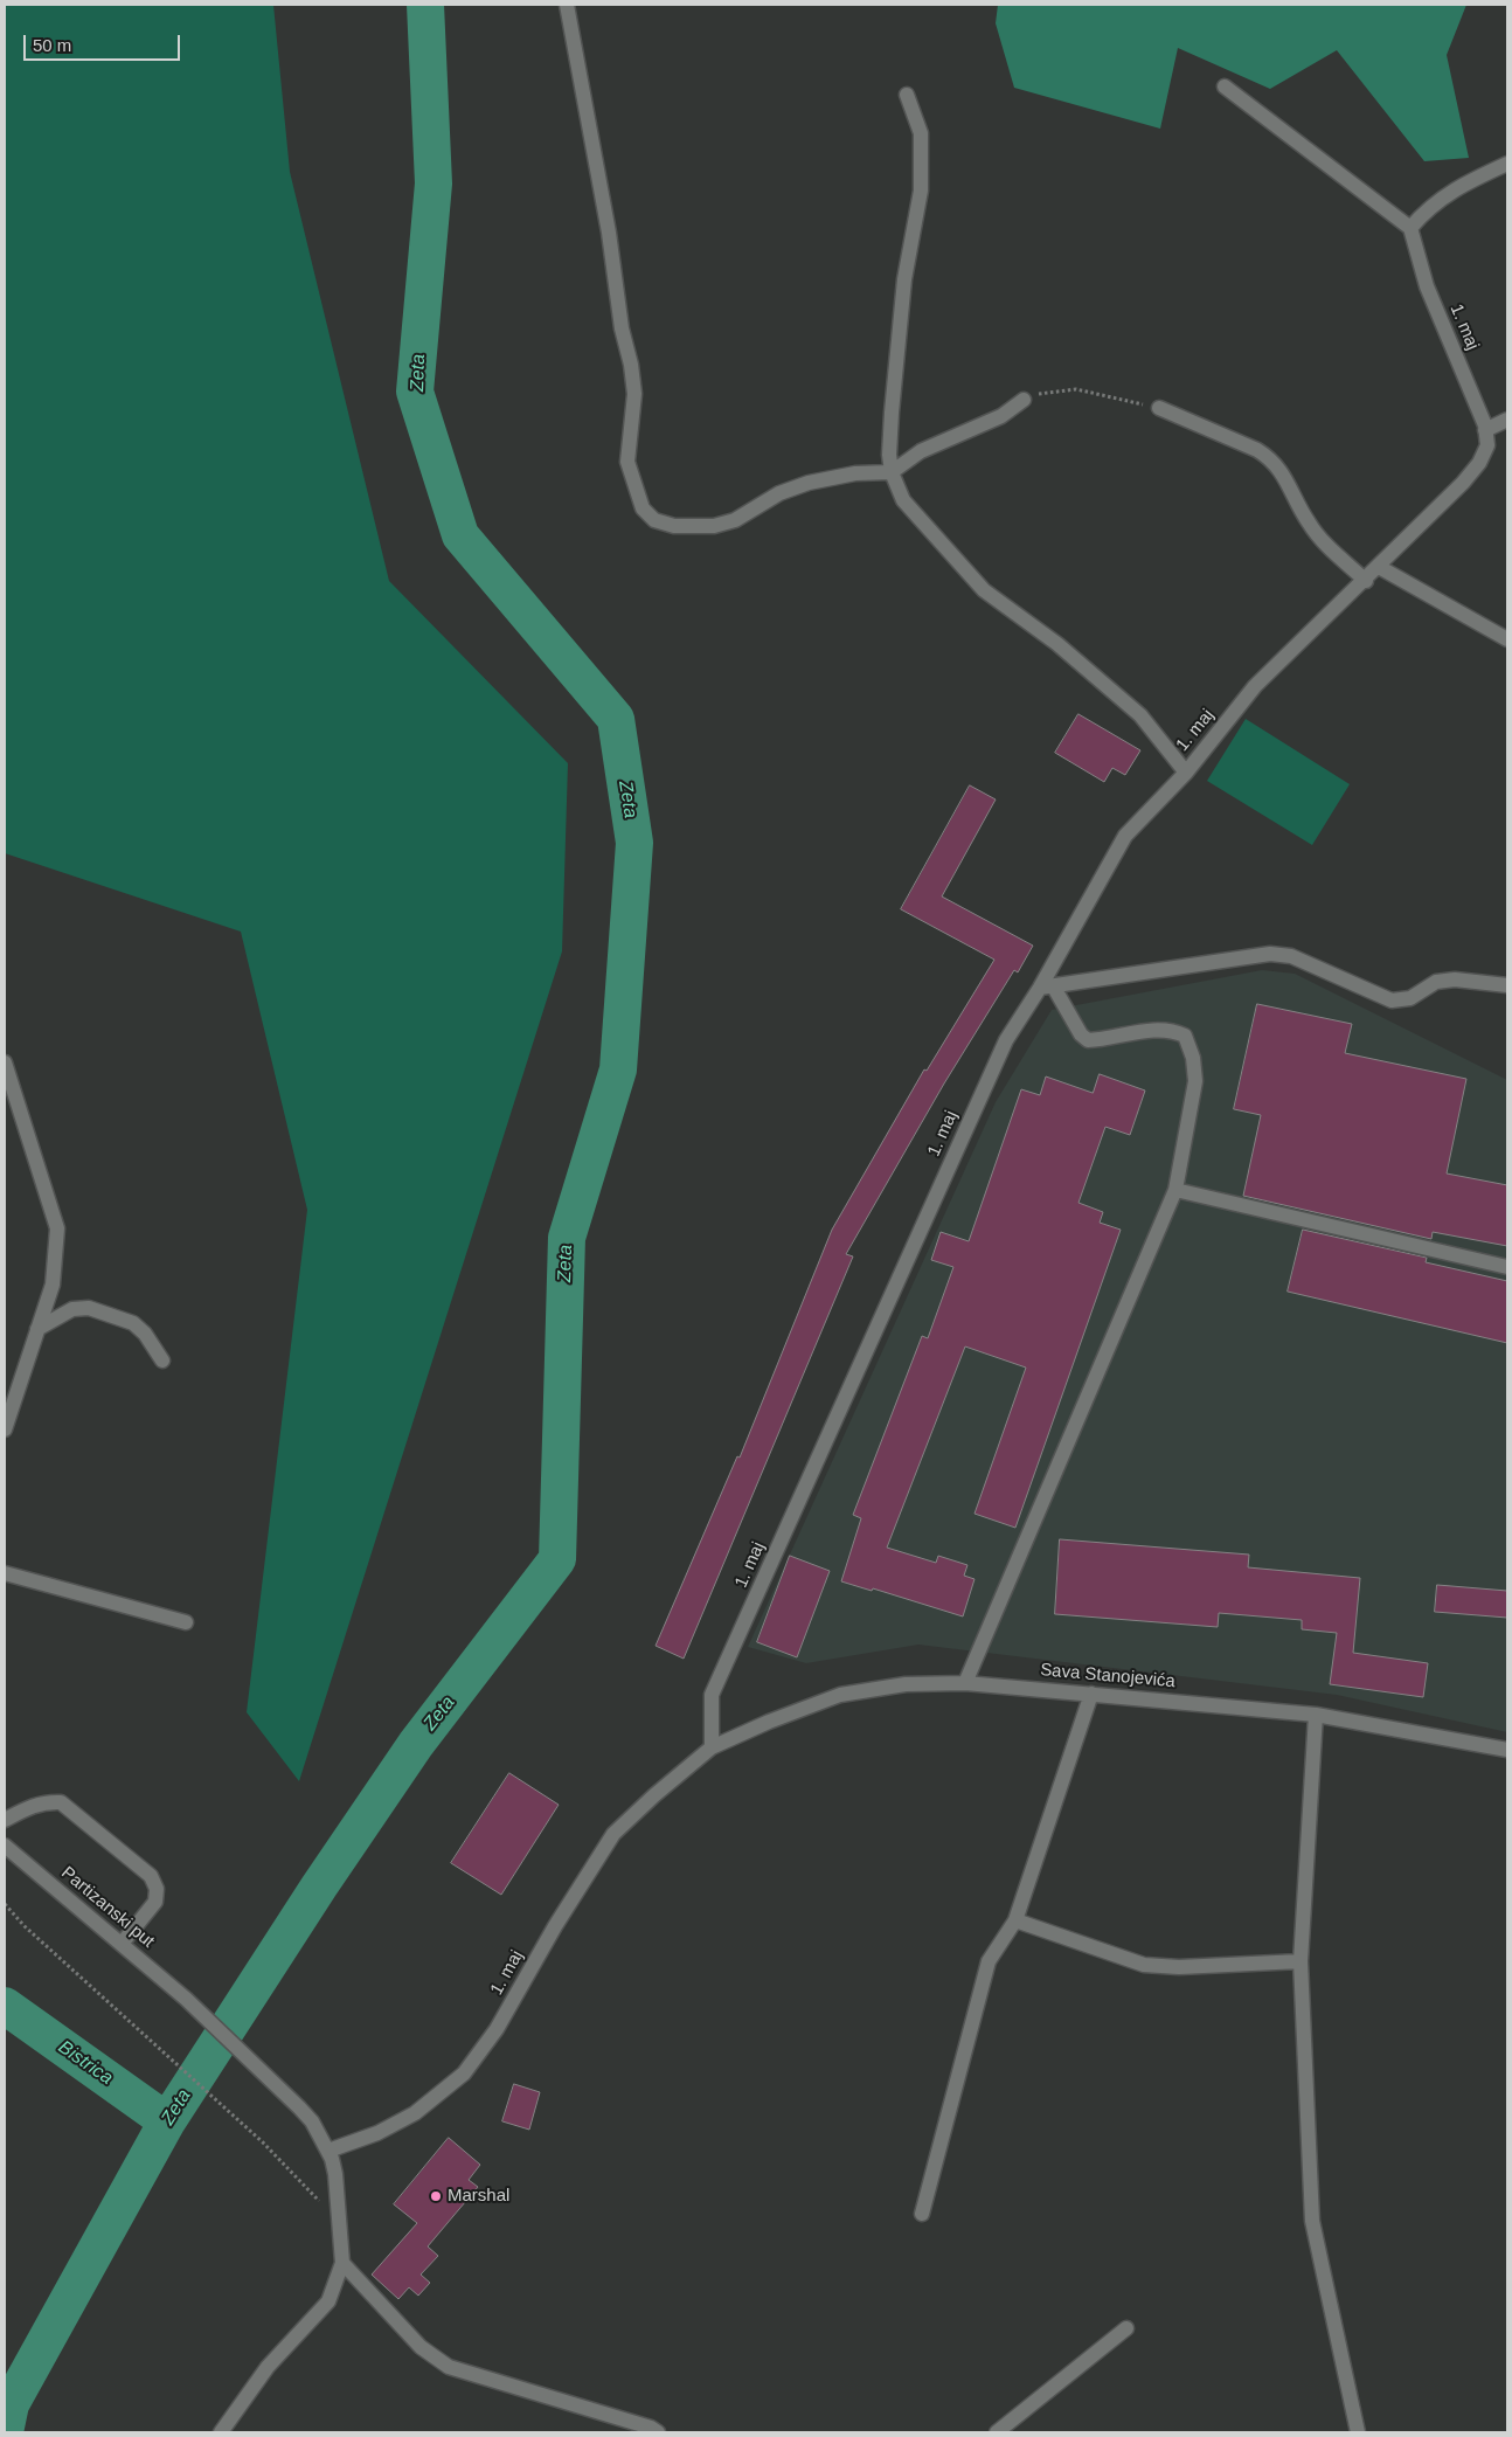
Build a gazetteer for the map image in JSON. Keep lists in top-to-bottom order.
{
  "streets": {
    "street": ["1. maj", "Sava Stanojevića", "Partizanski put"]
  },
  "crossings": [
    ["1. maj", "Sava Stanojevića"],
    ["1. maj", "Partizanski put"]
  ],
  "water": ["Zeta", "Bistrica"],
  "places": ["Marshal"],
  "scale_bar": "50 m"
}
